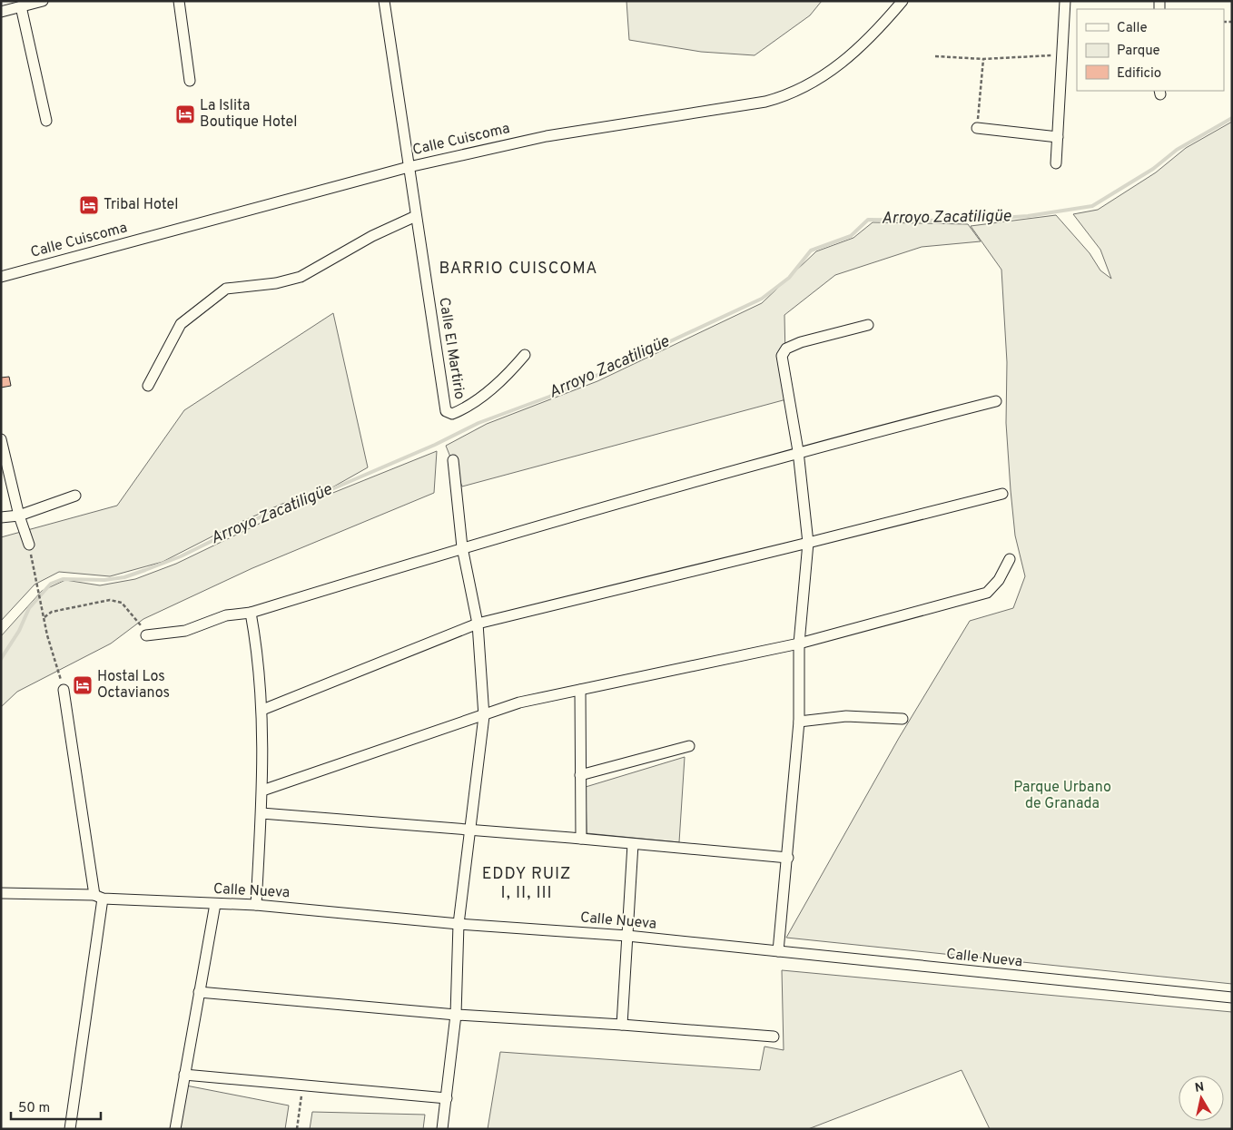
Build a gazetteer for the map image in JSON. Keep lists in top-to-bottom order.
{
  "streets": {
    "street": ["Calle Cuiscoma", "Calle El Martirio", "Calle Nueva"]
  },
  "crossings": [
    ["Calle Cuiscoma", "Calle El Martirio"]
  ],
  "districts": ["BARRIO CUISCOMA", "EDDY RUIZ I, II, III"],
  "water": ["Arroyo Zacatiligüe"],
  "parks": ["Parque Urbano de Granada"],
  "places": {
    "hotel": ["La Islita Boutique Hotel", "Tribal Hotel", "Hostal Los Octavianos"]
  },
  "legend": ["Calle", "Parque", "Edificio"],
  "scale_bar": "50 m",
  "north": "top"
}
